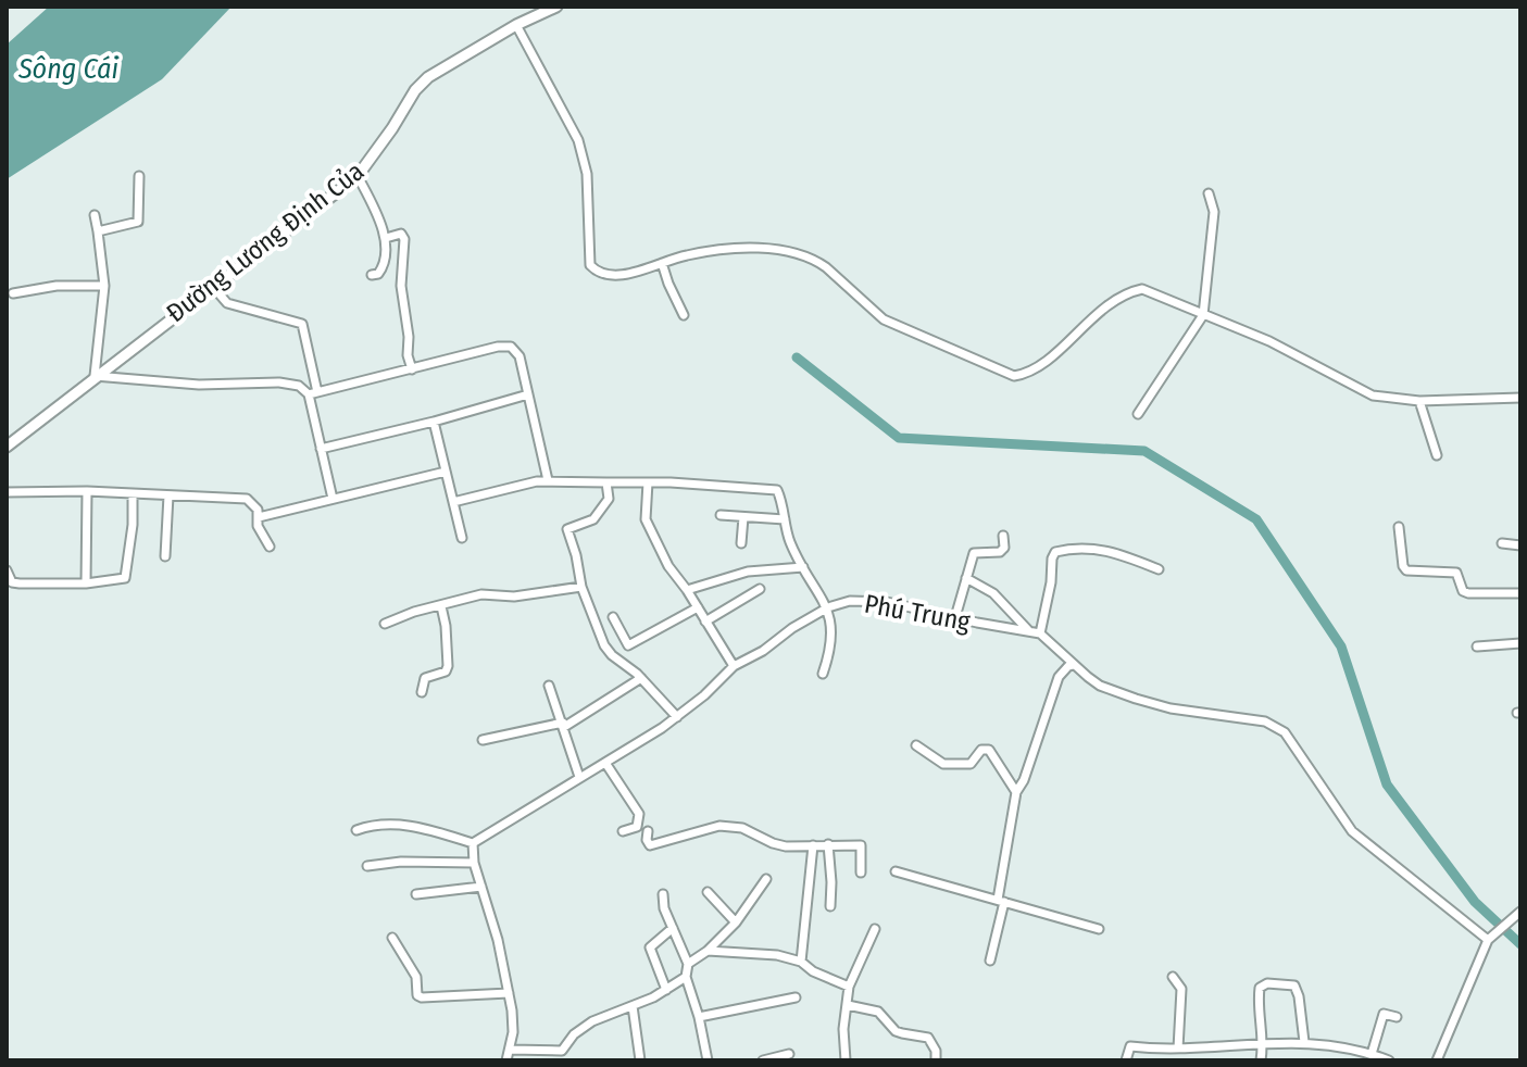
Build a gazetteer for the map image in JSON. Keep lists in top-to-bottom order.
{
  "streets": {
    "street": ["Đường Lương Định Của", "Phú Trung"]
  },
  "water": ["Sông Cái"]
}
